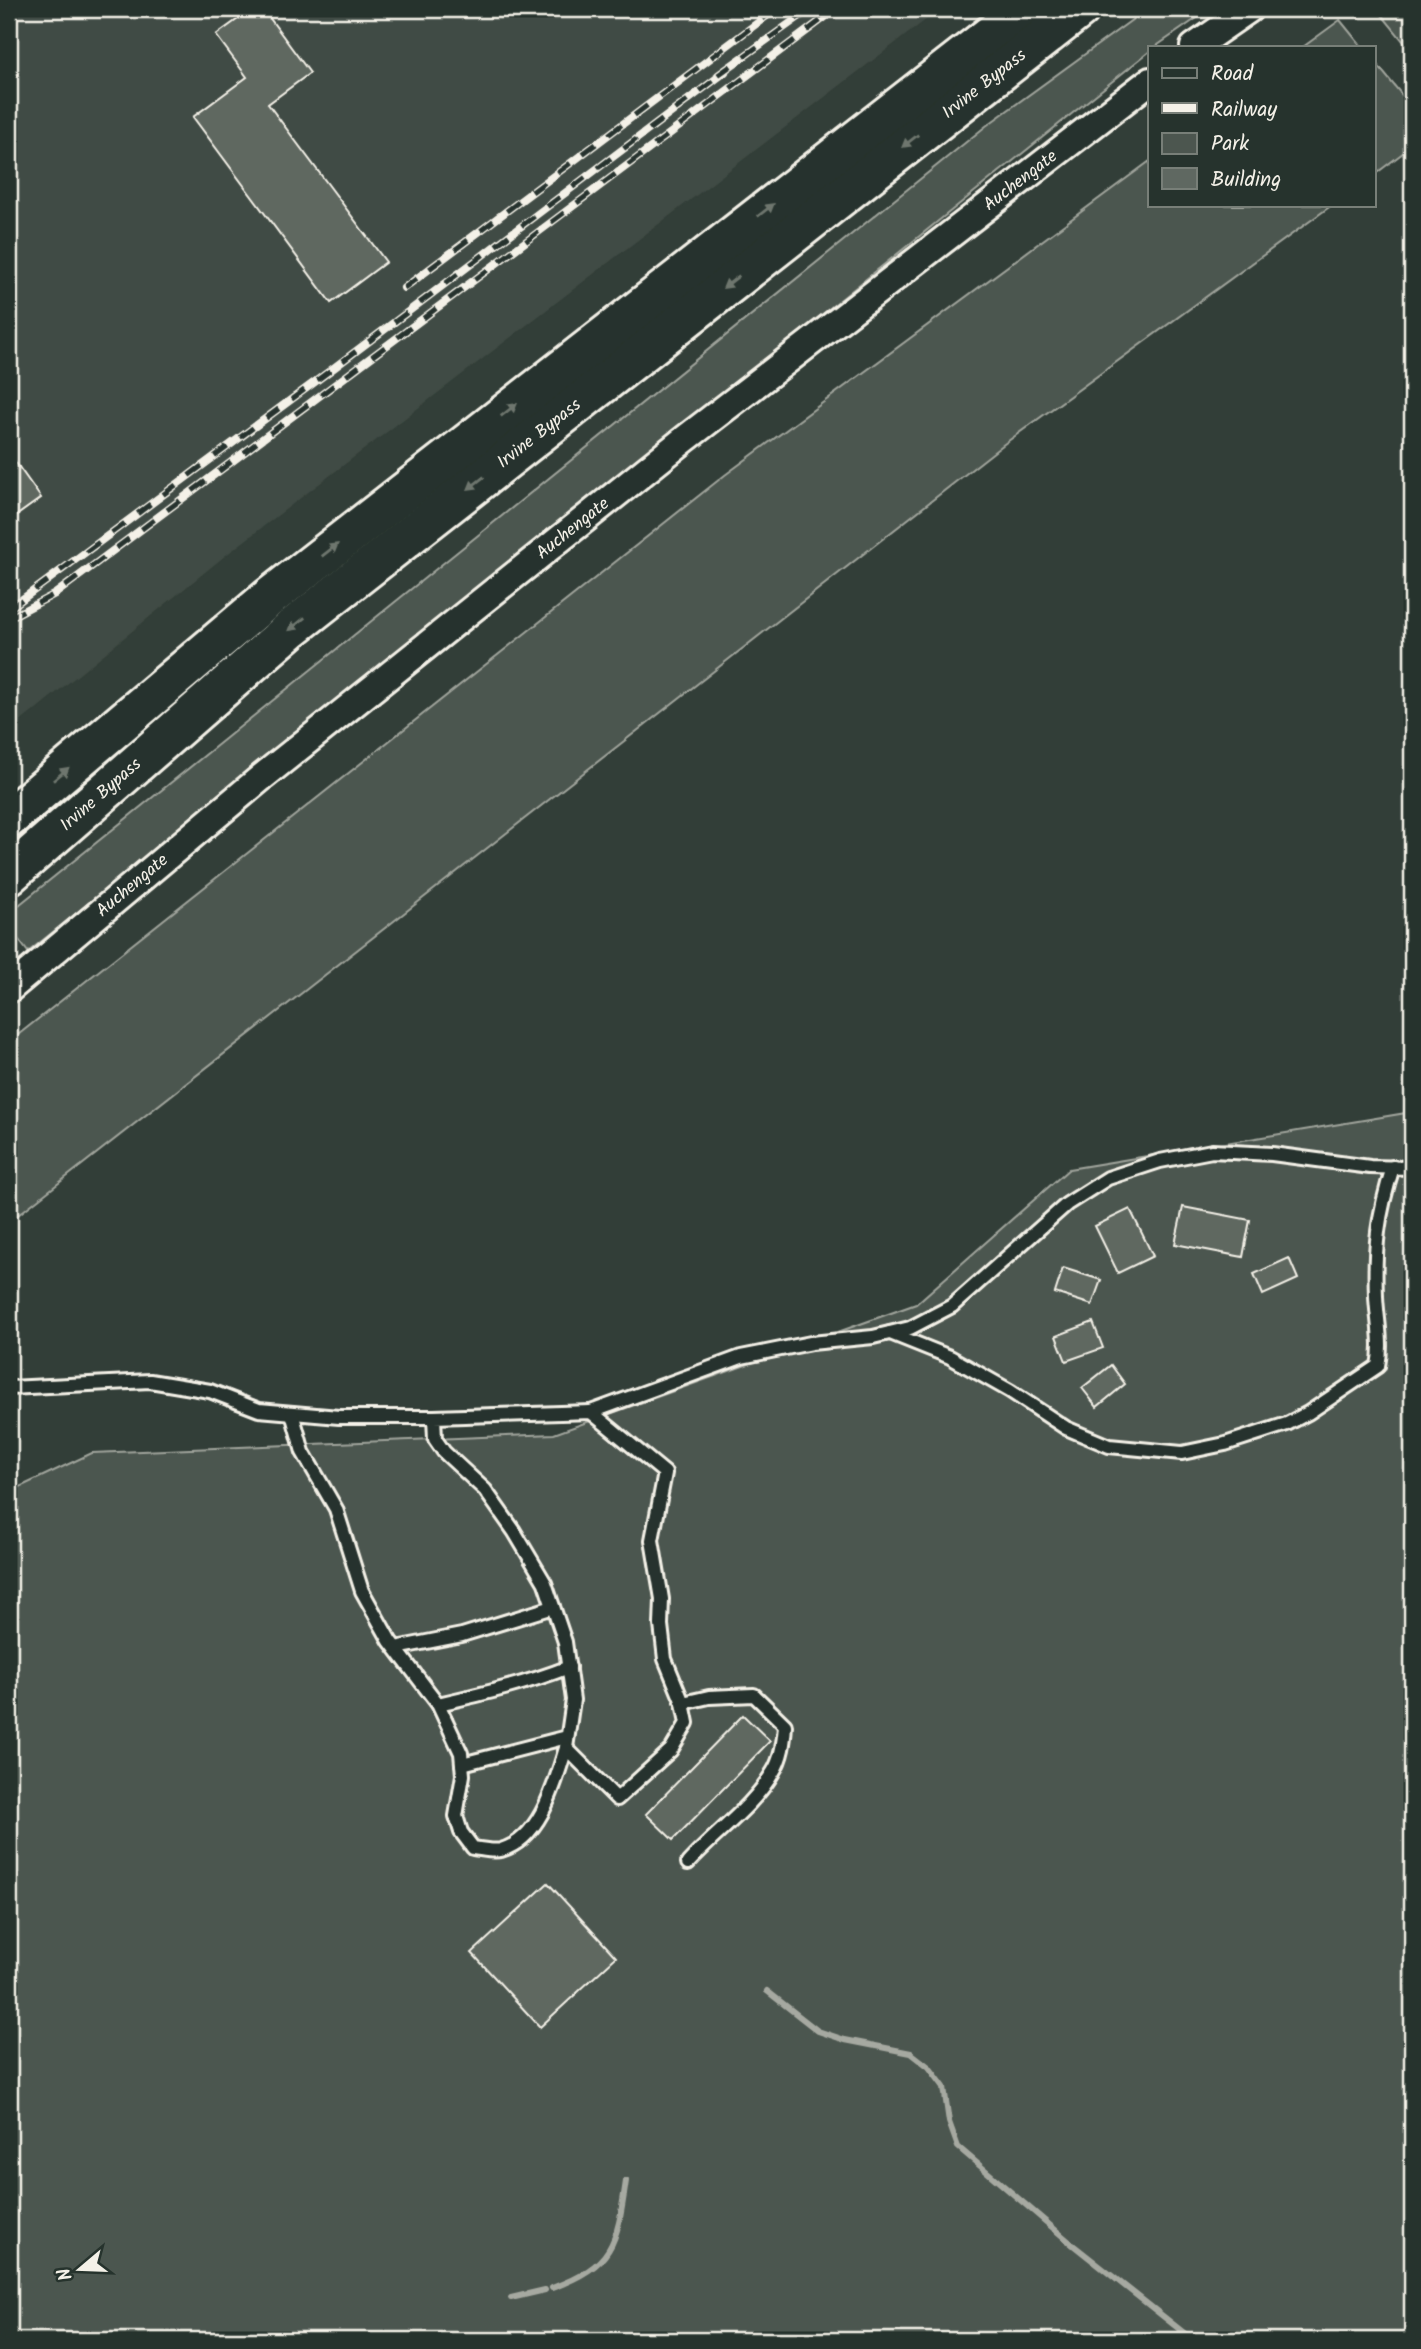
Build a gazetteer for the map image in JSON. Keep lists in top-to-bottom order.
{
  "streets": {
    "highway": ["Irvine Bypass"],
    "street": ["Auchengate"]
  },
  "legend": [
    "Road",
    "Railway",
    "Park",
    "Building"
  ],
  "north": "left"
}
